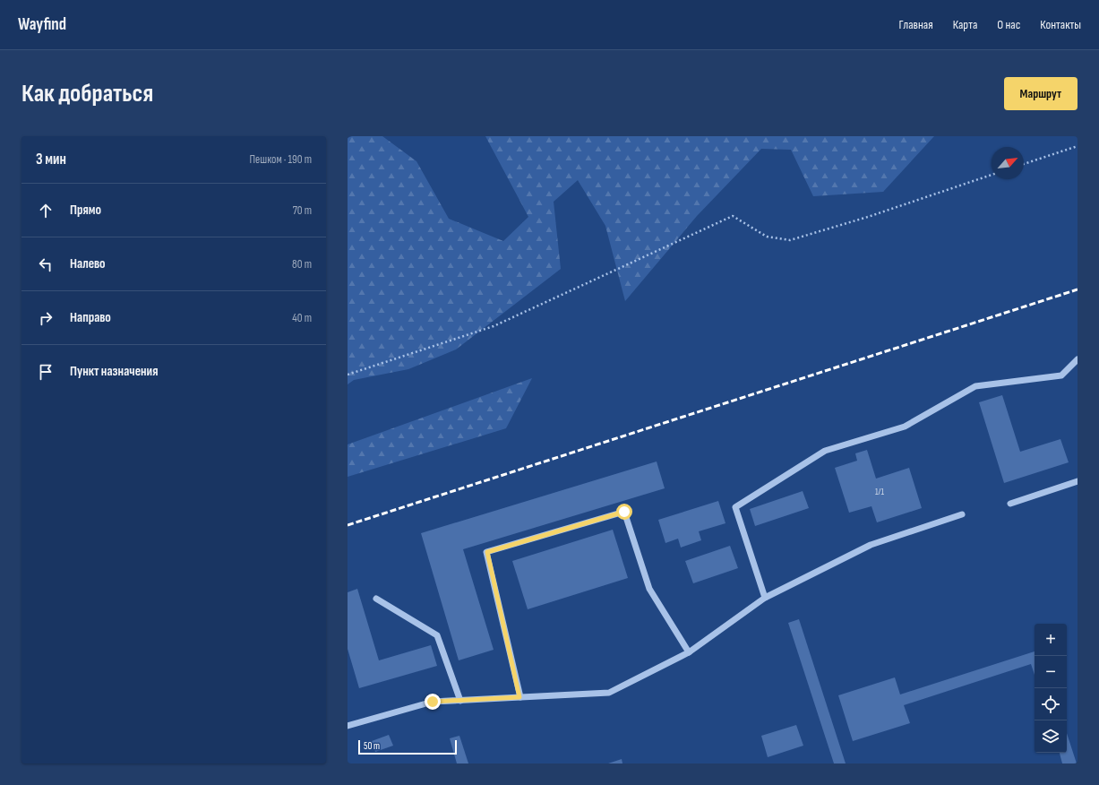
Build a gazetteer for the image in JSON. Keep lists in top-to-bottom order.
{
  "house_numbers": ["1/1"],
  "scale_bar": "50 m",
  "north": "top right",
  "page": {
    "header": "Wayfind",
    "nav": [
      "Главная",
      "Карта",
      "О нас",
      "Контакты"
    ],
    "buttons": "Маршрут",
    "title": "Как добраться",
    "heading": ["3 мин", "Пешком · 190 m"],
    "list": [
      ["Прямо", "70 m"],
      ["Налево", "80 m"],
      ["Направо", "40 m"],
      "Пункт назначения"
    ],
    "map_buttons": ["+", "−"],
    "scale": "50 m"
  }
}
